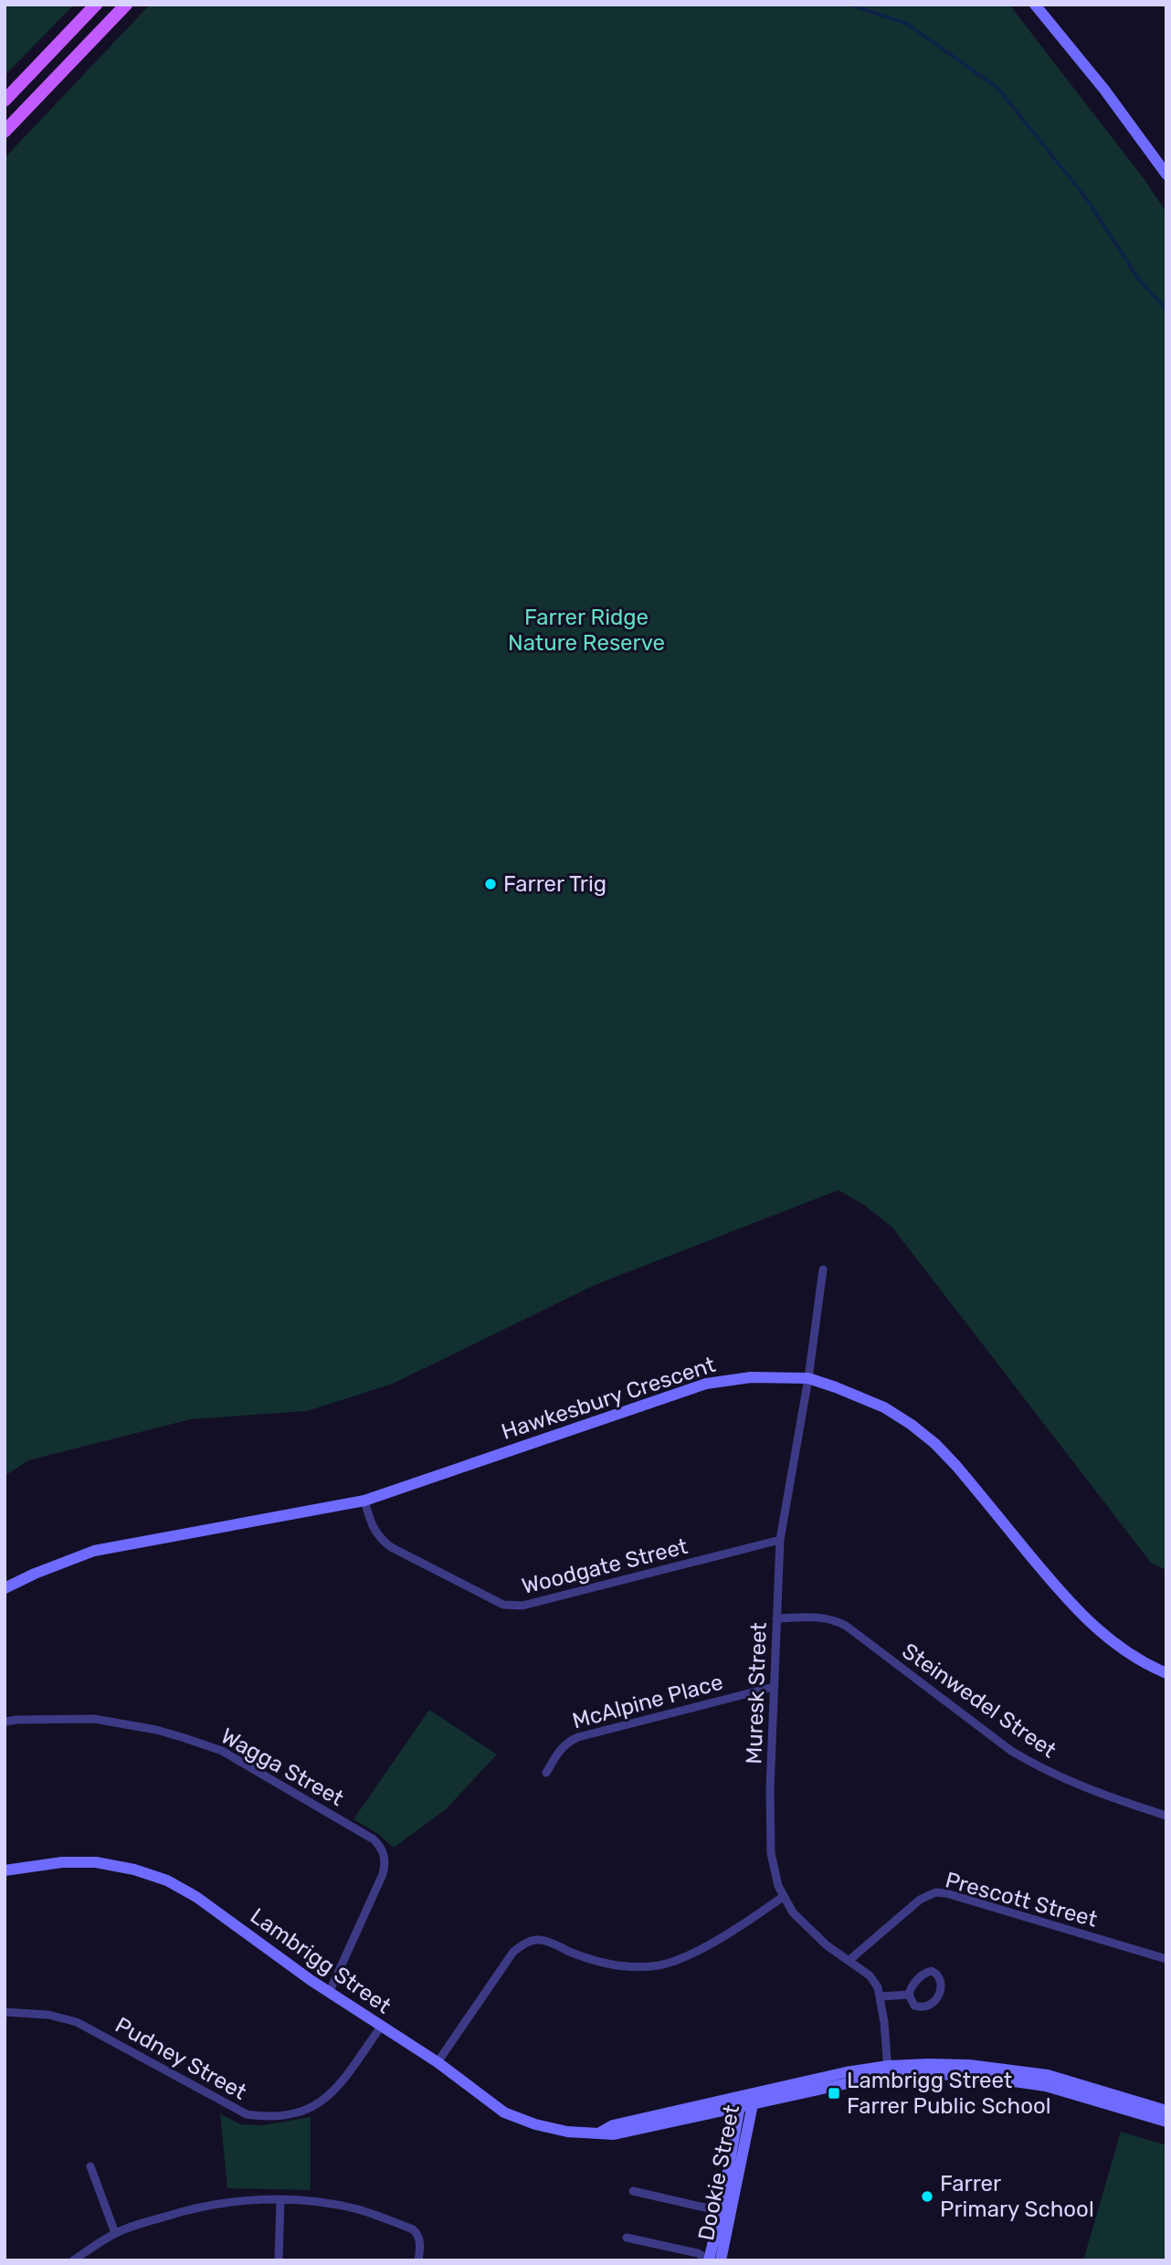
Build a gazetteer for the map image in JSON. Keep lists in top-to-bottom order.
{
  "streets": {
    "street": [
      "Hawkesbury Crescent",
      "Woodgate Street",
      "Muresk Street",
      "Steinwedel Street",
      "McAlpine Place",
      "Wagga Street",
      "Prescott Street",
      "Lambrigg Street",
      "Pudney Street",
      "Dookie Street"
    ]
  },
  "crossings": [
    ["Hawkesbury Crescent", "Woodgate Street"],
    ["Hawkesbury Crescent", "Muresk Street"],
    ["Woodgate Street", "Muresk Street"],
    ["Muresk Street", "Steinwedel Street"],
    ["Muresk Street", "McAlpine Place"],
    ["Muresk Street", "Prescott Street"],
    ["Muresk Street", "Lambrigg Street"],
    ["Wagga Street", "Lambrigg Street"],
    ["Lambrigg Street", "Pudney Street"],
    ["Lambrigg Street", "Dookie Street"]
  ],
  "parks": ["Farrer Ridge Nature Reserve"],
  "places": {
    "other": ["Farrer Trig", "Farrer Primary School"],
    "transit": ["Lambrigg Street Farrer Public School"]
  }
}
